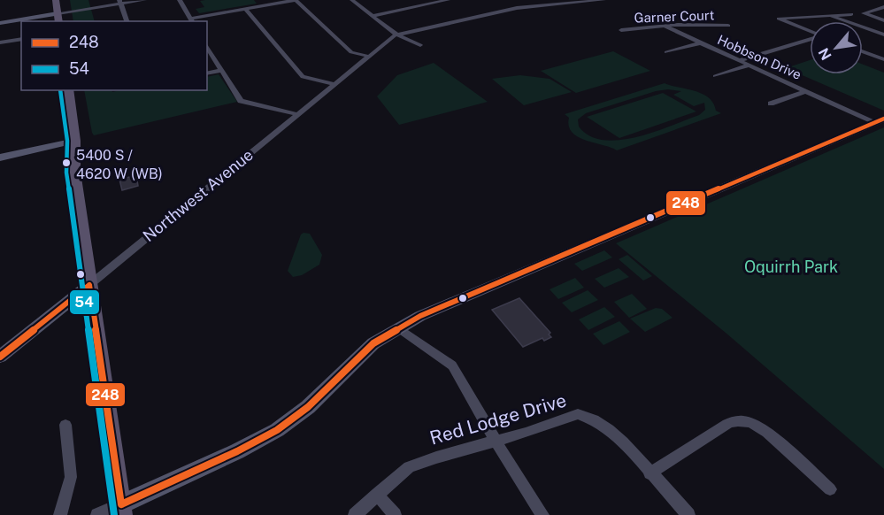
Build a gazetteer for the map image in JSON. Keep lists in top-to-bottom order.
{
  "streets": {
    "main road": ["Northwest Avenue"],
    "street": ["Garner Court", "Hobbson Drive", "Red Lodge Drive"]
  },
  "crossings": [
    ["Garner Court", "Hobbson Drive"]
  ],
  "parks": ["Oquirrh Park"],
  "places": ["5400 S / 4620 W (WB)"],
  "lines": ["transit line 54", "transit line 248"],
  "legend": ["248", "54"],
  "north": "bottom left"
}
